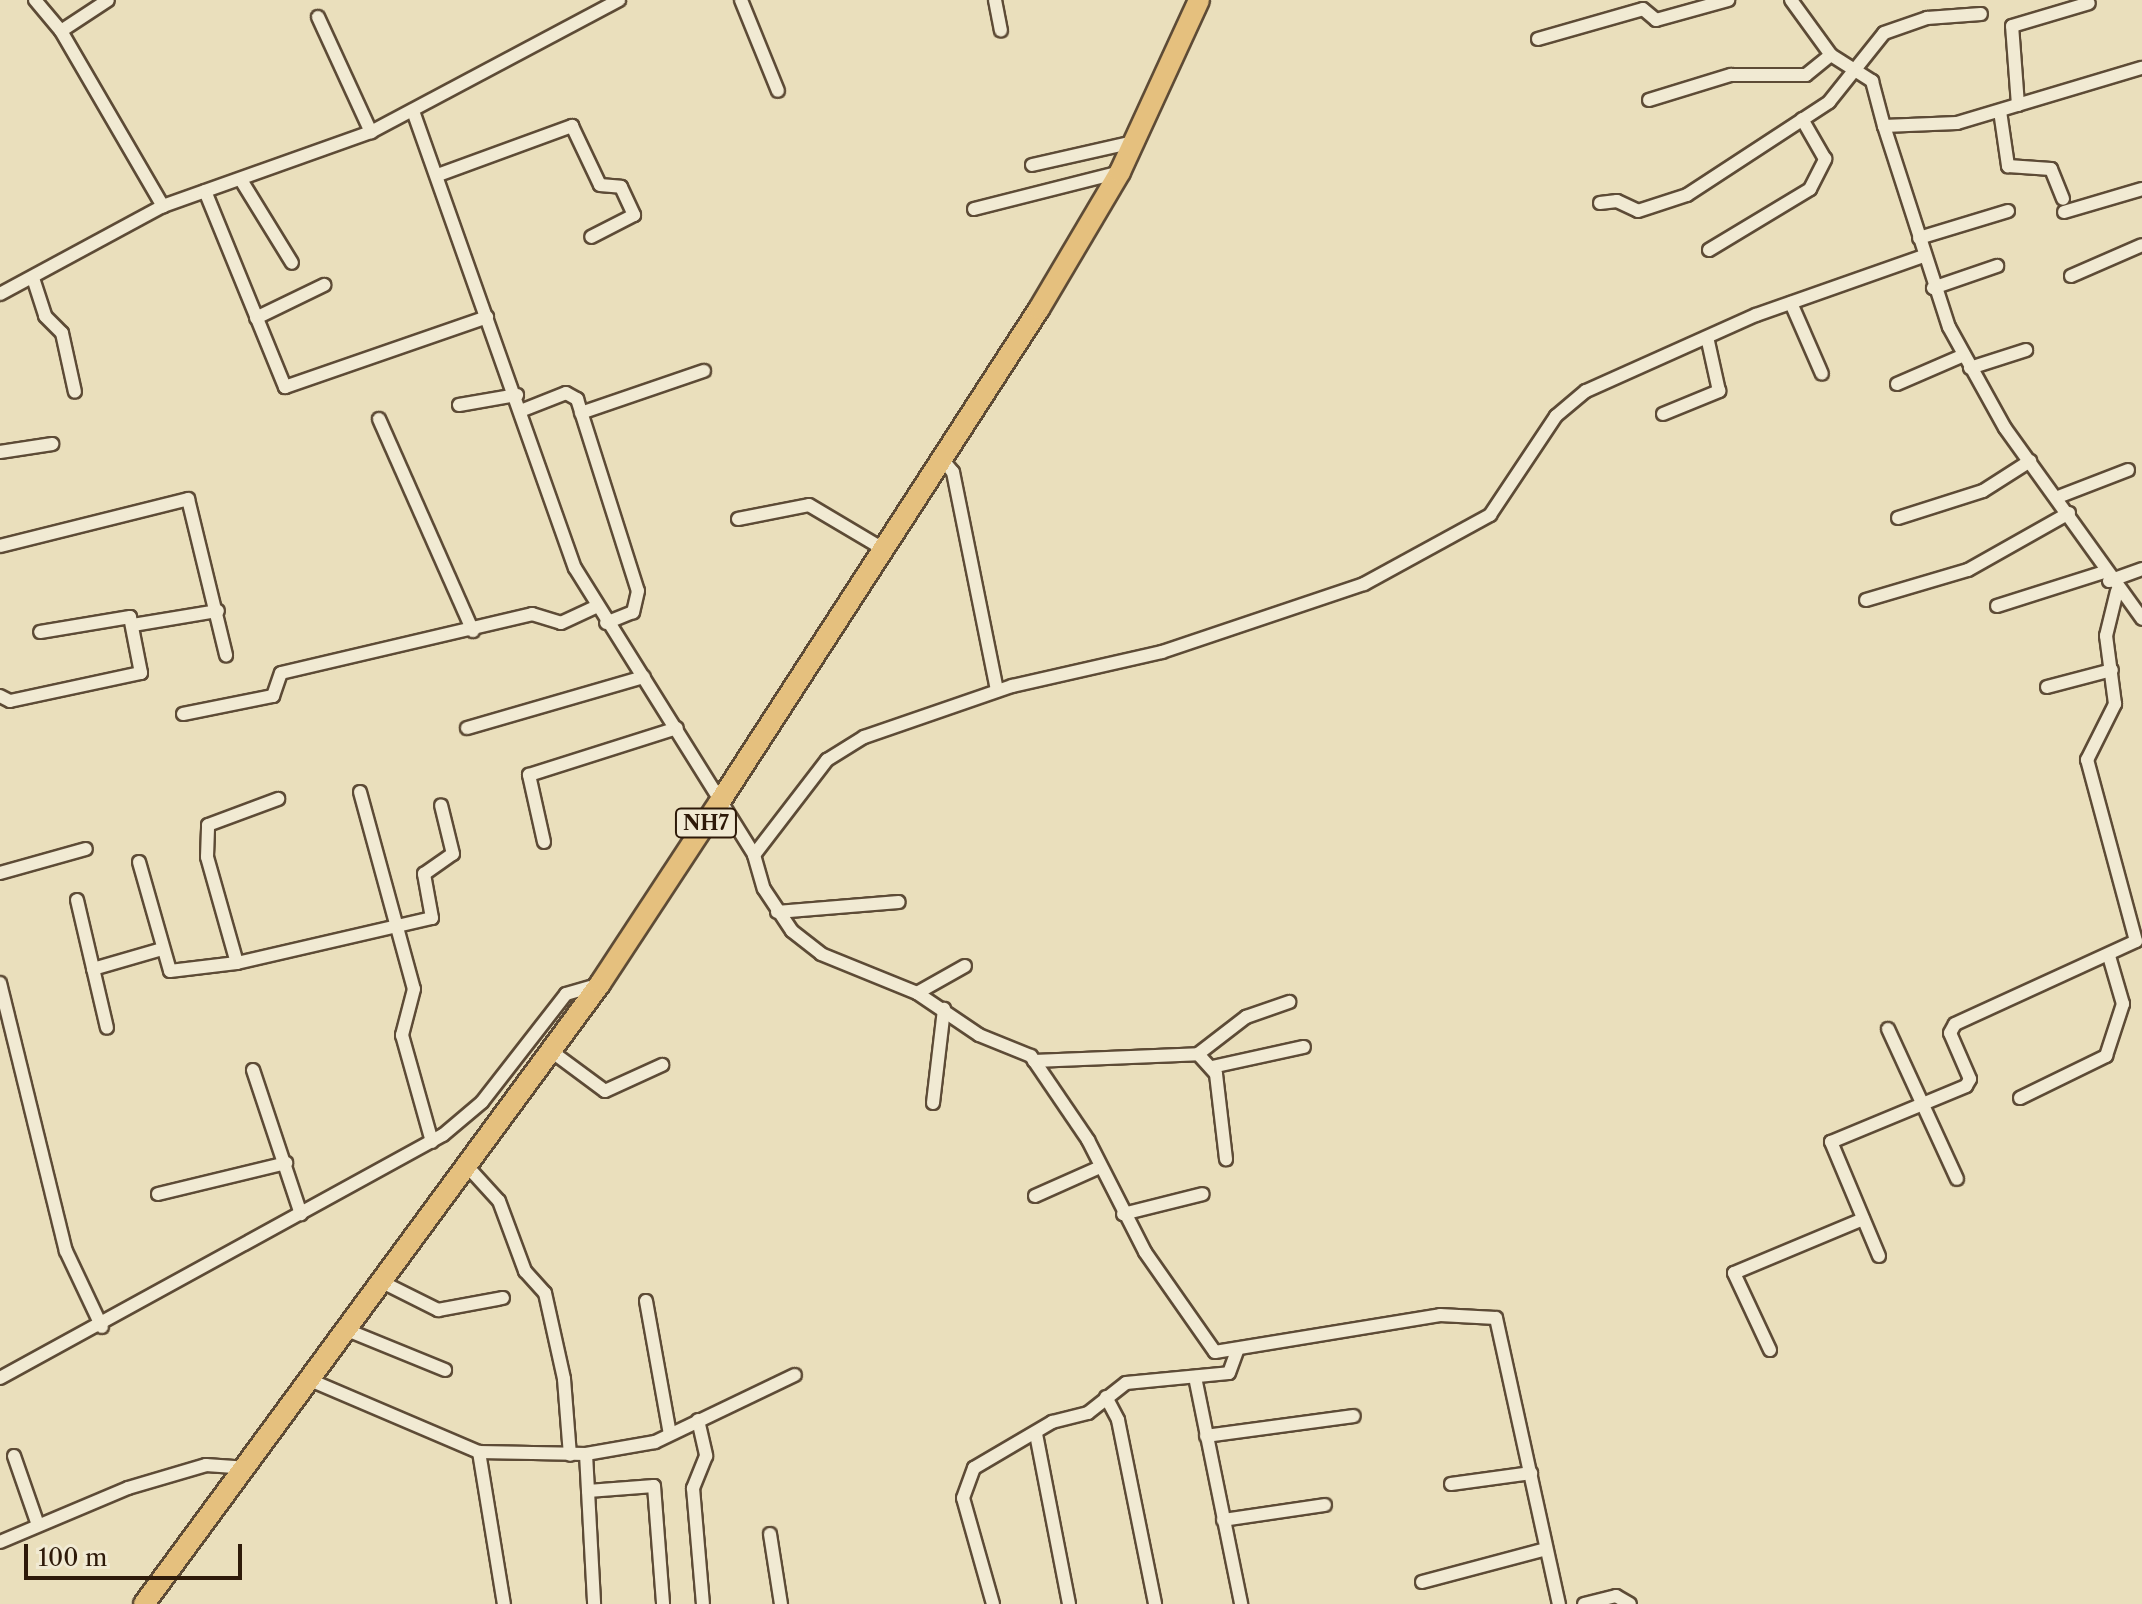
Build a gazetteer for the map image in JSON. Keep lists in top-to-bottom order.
{
  "streets": {
    "highway": ["NH7"]
  },
  "scale_bar": "100 m"
}
